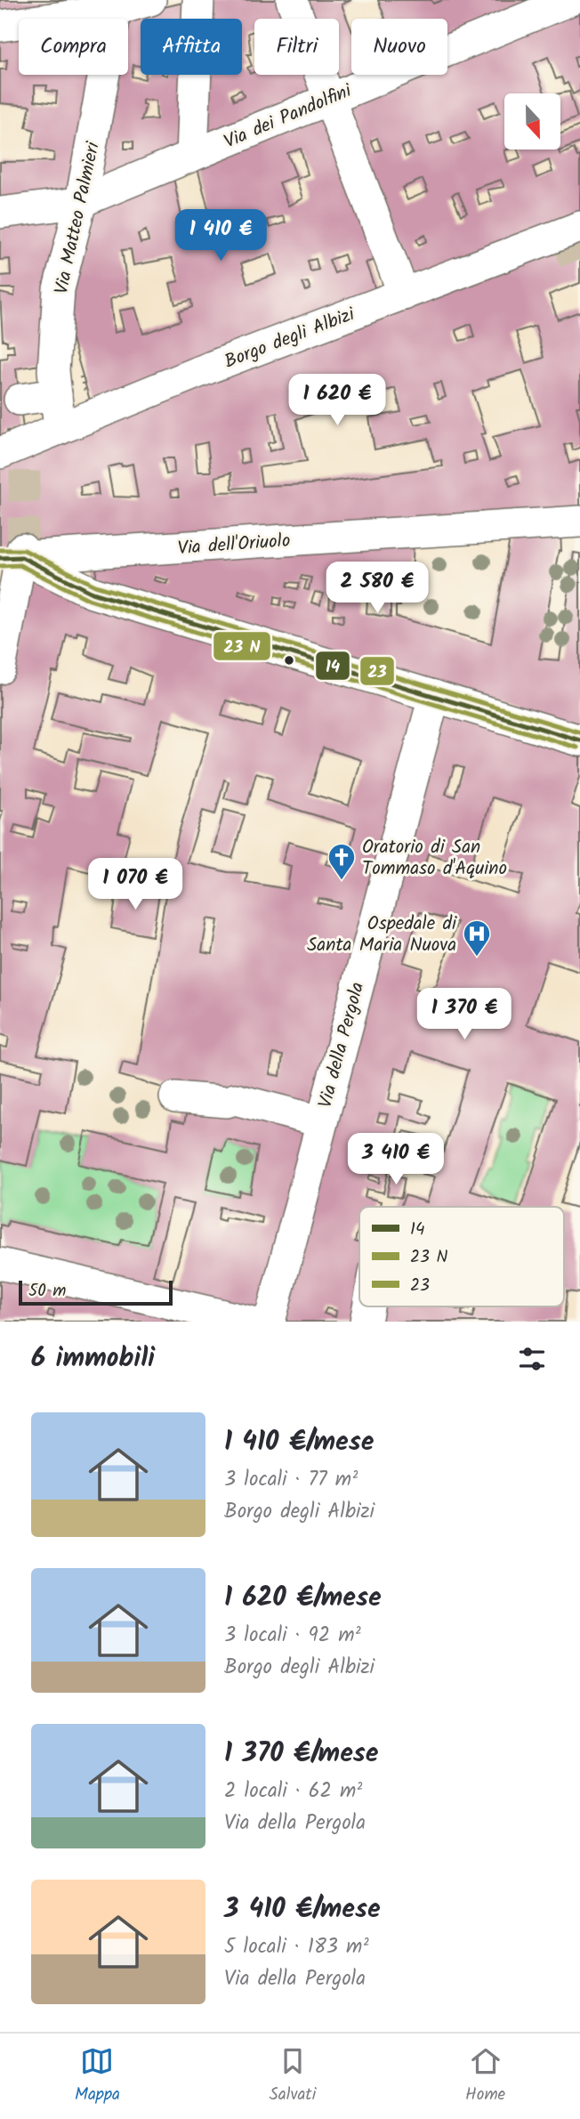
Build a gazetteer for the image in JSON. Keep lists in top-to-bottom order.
{
  "streets": {
    "street": [
      "Via dei Pandolfini",
      "Via Matteo Palmieri",
      "Borgo degli Albizi",
      "Via dell'Oriuolo",
      "Via della Pergola"
    ]
  },
  "crossings": [
    ["Via dei Pandolfini", "Via Matteo Palmieri"],
    ["Via Matteo Palmieri", "Borgo degli Albizi"]
  ],
  "places": {
    "church": ["Oratorio di San Tommaso d'Aquino"],
    "hospital": ["Ospedale di Santa Maria Nuova"]
  },
  "lines": ["transit line 23", "transit line 14"],
  "legend": ["14", "23 N", "23"],
  "scale_bar": "50 m",
  "north": "bottom",
  "page": {
    "chip": [
      "Compra",
      "Affitta",
      "Filtri",
      "Nuovo"
    ],
    "price": [
      "1 410 €",
      "1 620 €",
      "2 580 €",
      "1 070 €",
      "1 370 €",
      "3 410 €"
    ],
    "scale": "50 m",
    "heading": "6 immobili",
    "list": [
      {
        "name": "1 410 €/mese",
        "note": "3 locali · 77 m² · Borgo degli Albizi"
      },
      {
        "name": "1 620 €/mese",
        "note": "3 locali · 92 m² · Borgo degli Albizi"
      },
      {
        "name": "1 370 €/mese",
        "note": "2 locali · 62 m² · Via della Pergola"
      },
      {
        "name": "3 410 €/mese",
        "note": "5 locali · 183 m² · Via della Pergola"
      }
    ],
    "tabs": ["Mappa", "Salvati", "Home"]
  }
}
